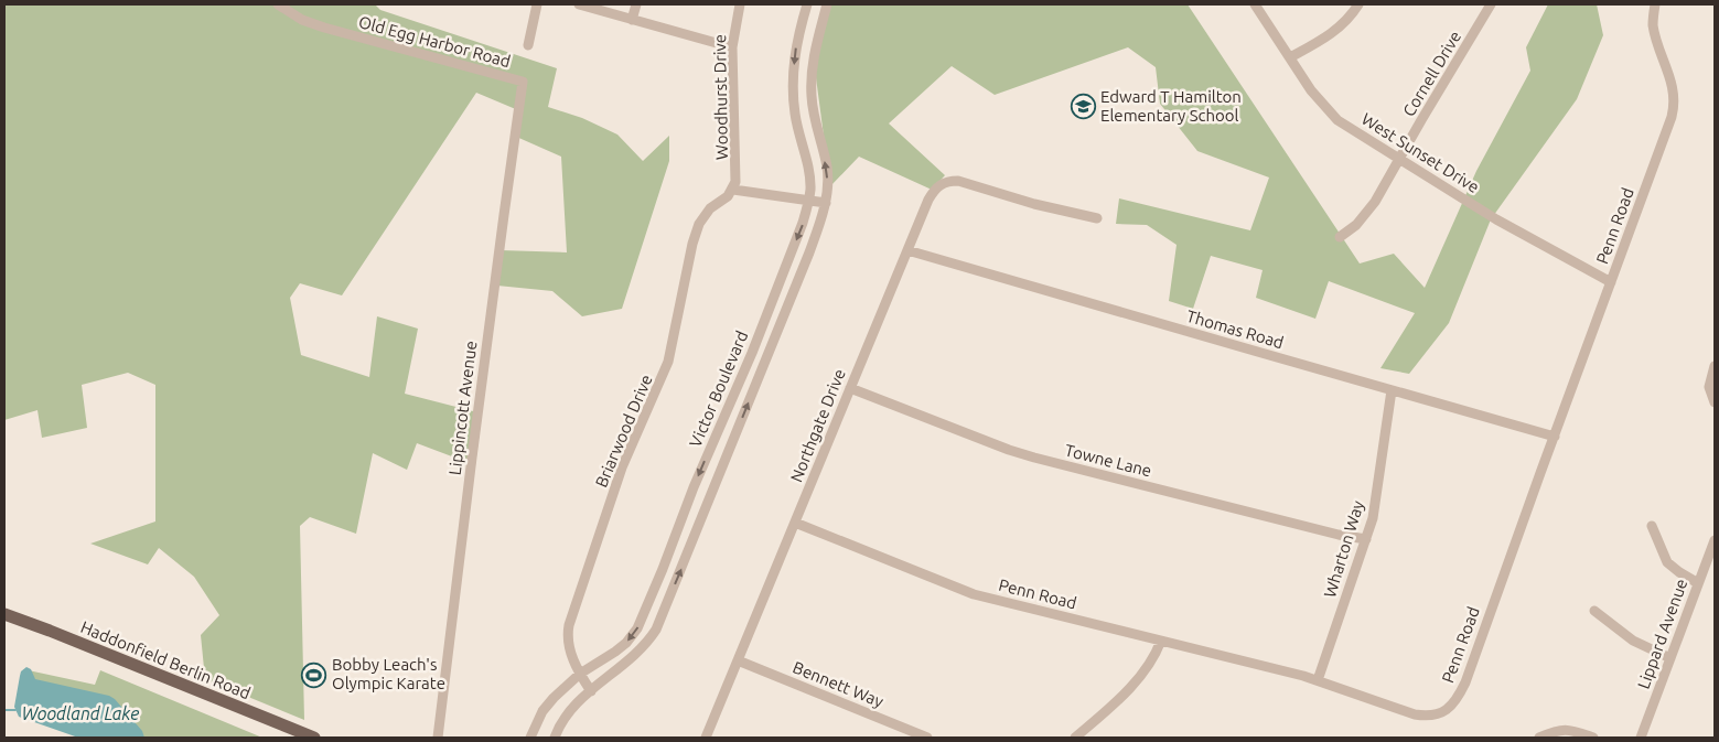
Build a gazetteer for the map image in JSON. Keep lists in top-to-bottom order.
{
  "streets": {
    "main road": ["Haddonfield Berlin Road"],
    "street": [
      "Old Egg Harbor Road",
      "Cornell Drive",
      "Woodhurst Drive",
      "West Sunset Drive",
      "Penn Road",
      "Thomas Road",
      "Victor Boulevard",
      "Lippincott Avenue",
      "Northgate Drive",
      "Briarwood Drive",
      "Towne Lane",
      "Wharton Way",
      "Lippard Avenue",
      "Bennett Way"
    ]
  },
  "crossings": [
    ["Old Egg Harbor Road", "Lippincott Avenue"],
    ["Cornell Drive", "West Sunset Drive"],
    ["Woodhurst Drive", "Briarwood Drive"],
    ["West Sunset Drive", "Penn Road"],
    ["Penn Road", "Thomas Road"],
    ["Penn Road", "Northgate Drive"],
    ["Penn Road", "Wharton Way"],
    ["Thomas Road", "Northgate Drive"],
    ["Thomas Road", "Wharton Way"],
    ["Victor Boulevard", "Briarwood Drive"],
    ["Northgate Drive", "Towne Lane"],
    ["Northgate Drive", "Bennett Way"],
    ["Towne Lane", "Wharton Way"]
  ],
  "water": ["Woodland Lake"],
  "places": {
    "school or university": ["Edward T Hamilton Elementary School"],
    "sports": ["Bobby Leach's Olympic Karate"]
  }
}
